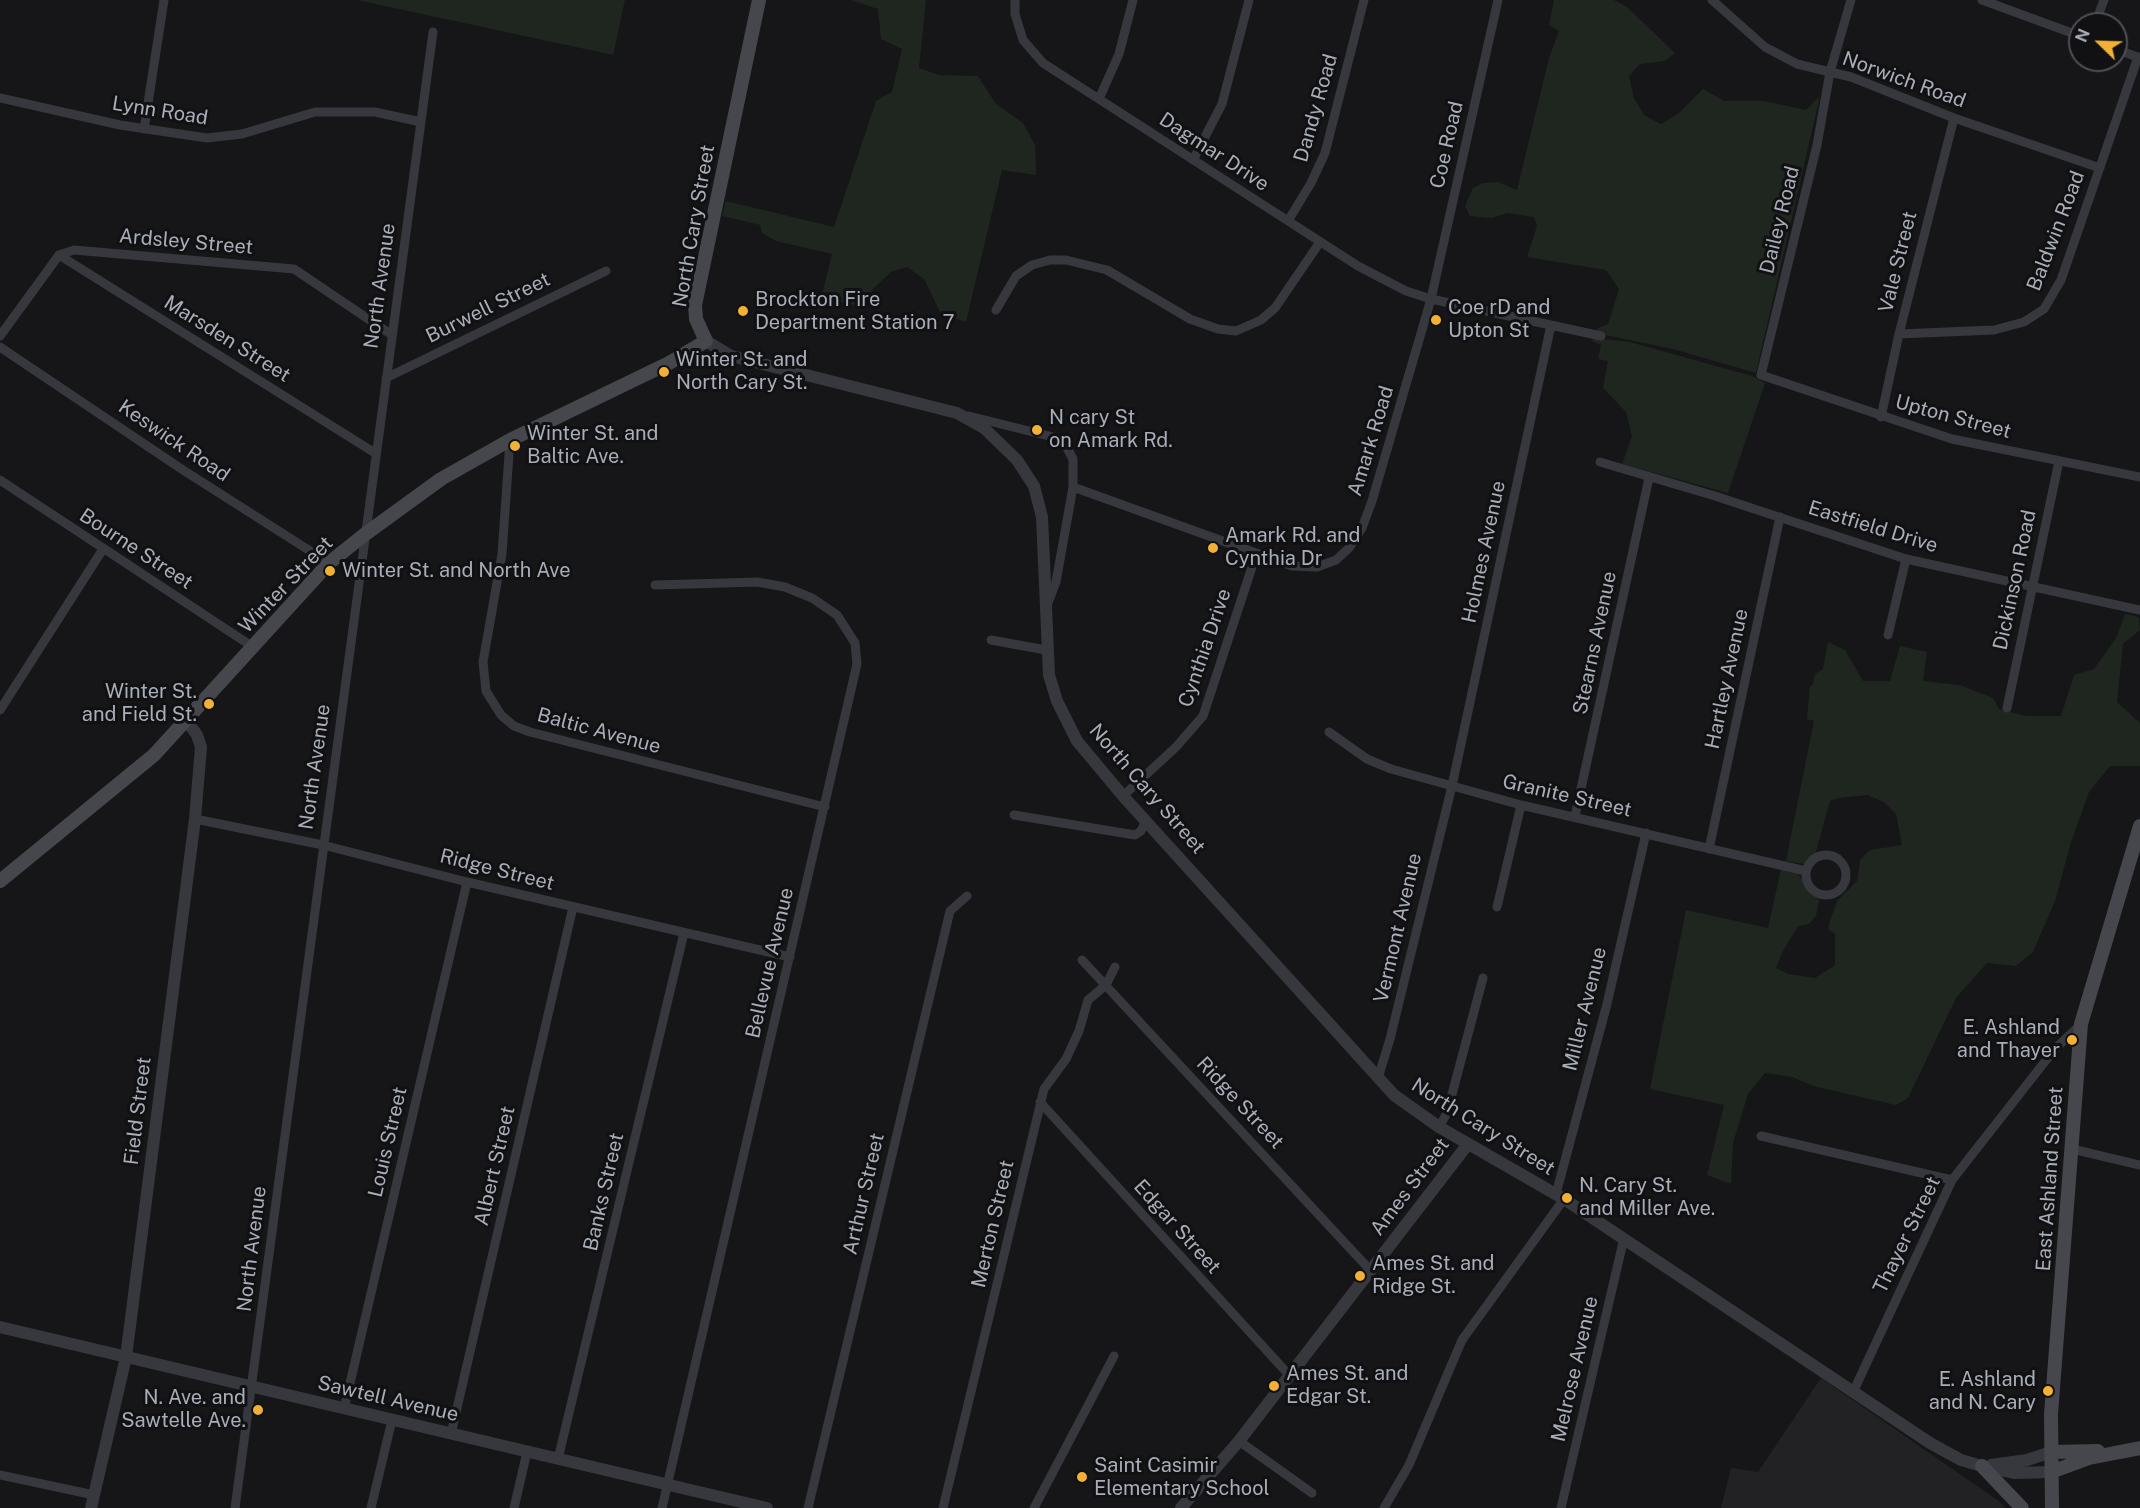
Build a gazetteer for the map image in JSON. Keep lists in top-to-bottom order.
{
  "streets": {
    "main road": ["North Cary Street", "Winter Street", "East Ashland Street"],
    "street": [
      "Norwich Road",
      "Dandy Road",
      "Lynn Road",
      "Coe Road",
      "Dagmar Drive",
      "Dailey Road",
      "Baldwin Road",
      "Ardsley Street",
      "Vale Street",
      "North Avenue",
      "Burwell Street",
      "Marsden Street",
      "Upton Street",
      "Keswick Road",
      "Amark Road",
      "Eastfield Drive",
      "Bourne Street",
      "Holmes Avenue",
      "Dickinson Road",
      "Stearns Avenue",
      "Cynthia Drive",
      "Hartley Avenue",
      "Baltic Avenue",
      "Granite Street",
      "Ridge Street",
      "Vermont Avenue",
      "Bellevue Avenue",
      "Miller Avenue",
      "Field Street",
      "Louis Street",
      "Albert Street",
      "Ames Street",
      "Banks Street",
      "Arthur Street",
      "Merton Street",
      "Edgar Street",
      "Thayer Street",
      "Melrose Avenue",
      "Sawtell Avenue"
    ]
  },
  "crossings": [
    ["Norwich Road", "Dailey Road"],
    ["Norwich Road", "Baldwin Road"],
    ["Norwich Road", "Vale Street"],
    ["Dandy Road", "Dagmar Drive"],
    ["Lynn Road", "North Avenue"],
    ["Coe Road", "Dagmar Drive"],
    ["Coe Road", "Amark Road"],
    ["Dagmar Drive", "Amark Road"],
    ["Dailey Road", "Upton Street"],
    ["North Cary Street", "Amark Road"],
    ["North Cary Street", "Winter Street"],
    ["North Cary Street", "Cynthia Drive"],
    ["North Cary Street", "Vermont Avenue"],
    ["North Cary Street", "Miller Avenue"],
    ["North Cary Street", "East Ashland Street"],
    ["North Cary Street", "Ames Street"],
    ["North Cary Street", "Thayer Street"],
    ["North Cary Street", "Melrose Avenue"],
    ["Baldwin Road", "Vale Street"],
    ["Ardsley Street", "North Avenue"],
    ["Ardsley Street", "Marsden Street"],
    ["Vale Street", "Upton Street"],
    ["North Avenue", "Burwell Street"],
    ["North Avenue", "Marsden Street"],
    ["North Avenue", "Winter Street"],
    ["North Avenue", "Ridge Street"],
    ["North Avenue", "Sawtell Avenue"],
    ["Upton Street", "Dickinson Road"],
    ["Keswick Road", "Winter Street"],
    ["Amark Road", "Cynthia Drive"],
    ["Eastfield Drive", "Dickinson Road"],
    ["Eastfield Drive", "Stearns Avenue"],
    ["Eastfield Drive", "Hartley Avenue"],
    ["Bourne Street", "Winter Street"],
    ["Holmes Avenue", "Granite Street"],
    ["Holmes Avenue", "Vermont Avenue"],
    ["Winter Street", "Baltic Avenue"],
    ["Winter Street", "Field Street"],
    ["Stearns Avenue", "Granite Street"],
    ["Hartley Avenue", "Granite Street"],
    ["Baltic Avenue", "Bellevue Avenue"],
    ["Granite Street", "Vermont Avenue"],
    ["Granite Street", "Miller Avenue"],
    ["Ridge Street", "Bellevue Avenue"],
    ["Ridge Street", "Field Street"],
    ["Ridge Street", "Louis Street"],
    ["Ridge Street", "Albert Street"],
    ["Ridge Street", "Ames Street"],
    ["Ridge Street", "Banks Street"],
    ["Ridge Street", "Merton Street"],
    ["Bellevue Avenue", "Sawtell Avenue"],
    ["Field Street", "Sawtell Avenue"],
    ["Louis Street", "Sawtell Avenue"],
    ["Albert Street", "Sawtell Avenue"],
    ["East Ashland Street", "Thayer Street"],
    ["Ames Street", "Edgar Street"],
    ["Banks Street", "Sawtell Avenue"],
    ["Merton Street", "Edgar Street"]
  ],
  "places": [
    "Brockton Fire Department Station 7",
    "Coe rD and Upton St",
    "Winter St. and North Cary St.",
    "N cary St on Amark Rd.",
    "Winter St. and Baltic Ave.",
    "Amark Rd. and Cynthia Dr",
    "Winter St. and North Ave",
    "Winter St. and Field St.",
    "E. Ashland and Thayer",
    "N. Cary St. and Miller Ave.",
    "Ames St. and Ridge St.",
    "Ames St. and Edgar St.",
    "E. Ashland and N. Cary",
    "N. Ave. and Sawtelle Ave.",
    "Saint Casimir Elementary School"
  ],
  "north": "top left"
}
